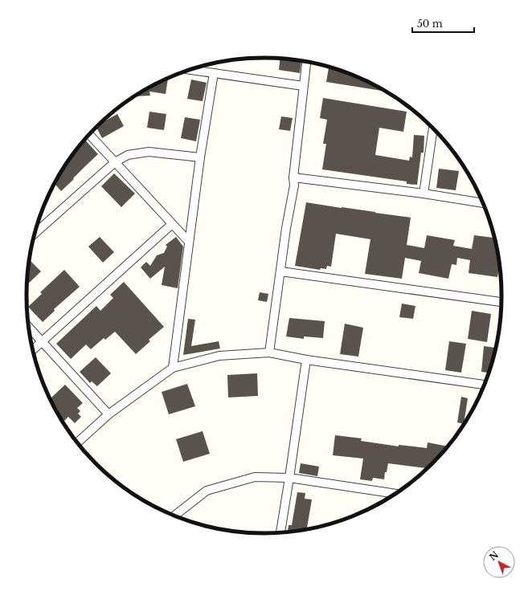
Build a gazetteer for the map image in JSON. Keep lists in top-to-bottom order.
{
  "scale_bar": "50 m",
  "north": "top left"
}
